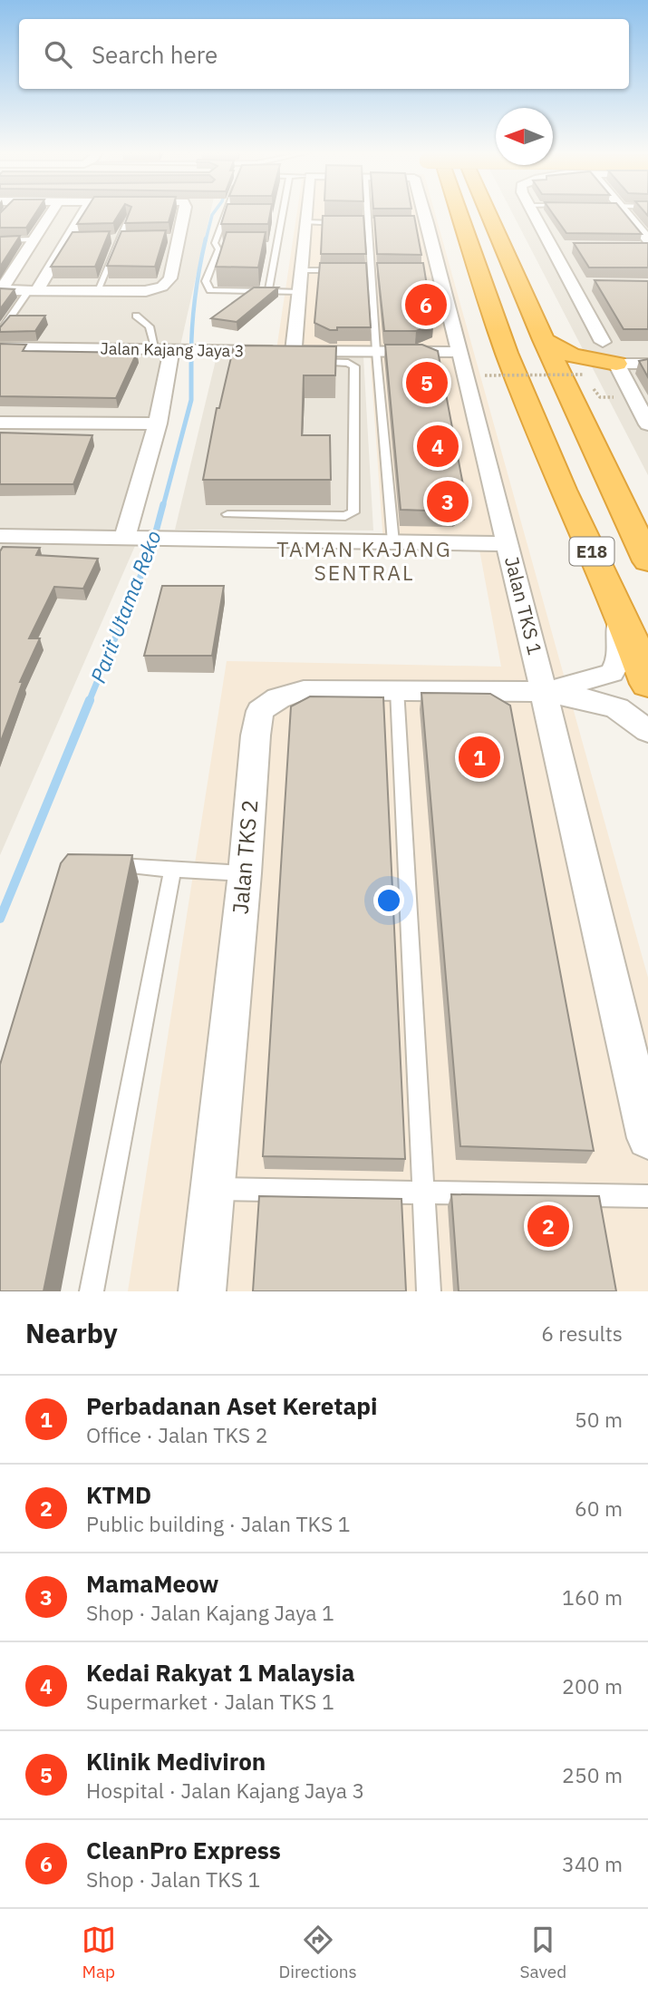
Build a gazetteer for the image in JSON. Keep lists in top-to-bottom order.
{
  "streets": {
    "highway": ["E18"],
    "street": ["Jalan Kajang Jaya 3", "Jalan TKS 1", "Jalan TKS 2"]
  },
  "crossings": [
    ["Jalan Kajang Jaya 3", "Jalan TKS 1"],
    ["E18", "Jalan TKS 2"],
    ["Jalan TKS 1", "Jalan TKS 2"]
  ],
  "districts": ["TAMAN KAJANG SENTRAL"],
  "water": ["Parit Utama Reko"],
  "north": "left",
  "page": {
    "search": "Search here",
    "pins": [
      "6",
      "5",
      "4",
      "3",
      "1",
      "2"
    ],
    "heading": ["Nearby", "6 results"],
    "list": [
      {
        "mark": "1",
        "name": "Perbadanan Aset Keretapi",
        "note": "Office · Jalan TKS 2",
        "value": "50 m"
      },
      {
        "mark": "2",
        "name": "KTMD",
        "note": "Public building · Jalan TKS 1",
        "value": "60 m"
      },
      {
        "mark": "3",
        "name": "MamaMeow",
        "note": "Shop · Jalan Kajang Jaya 1",
        "value": "160 m"
      },
      {
        "mark": "4",
        "name": "Kedai Rakyat 1 Malaysia",
        "note": "Supermarket · Jalan TKS 1",
        "value": "200 m"
      },
      {
        "mark": "5",
        "name": "Klinik Mediviron",
        "note": "Hospital · Jalan Kajang Jaya 3",
        "value": "250 m"
      },
      {
        "mark": "6",
        "name": "CleanPro Express",
        "note": "Shop · Jalan TKS 1",
        "value": "340 m"
      }
    ],
    "nav": ["Map", "Directions", "Saved"]
  }
}
